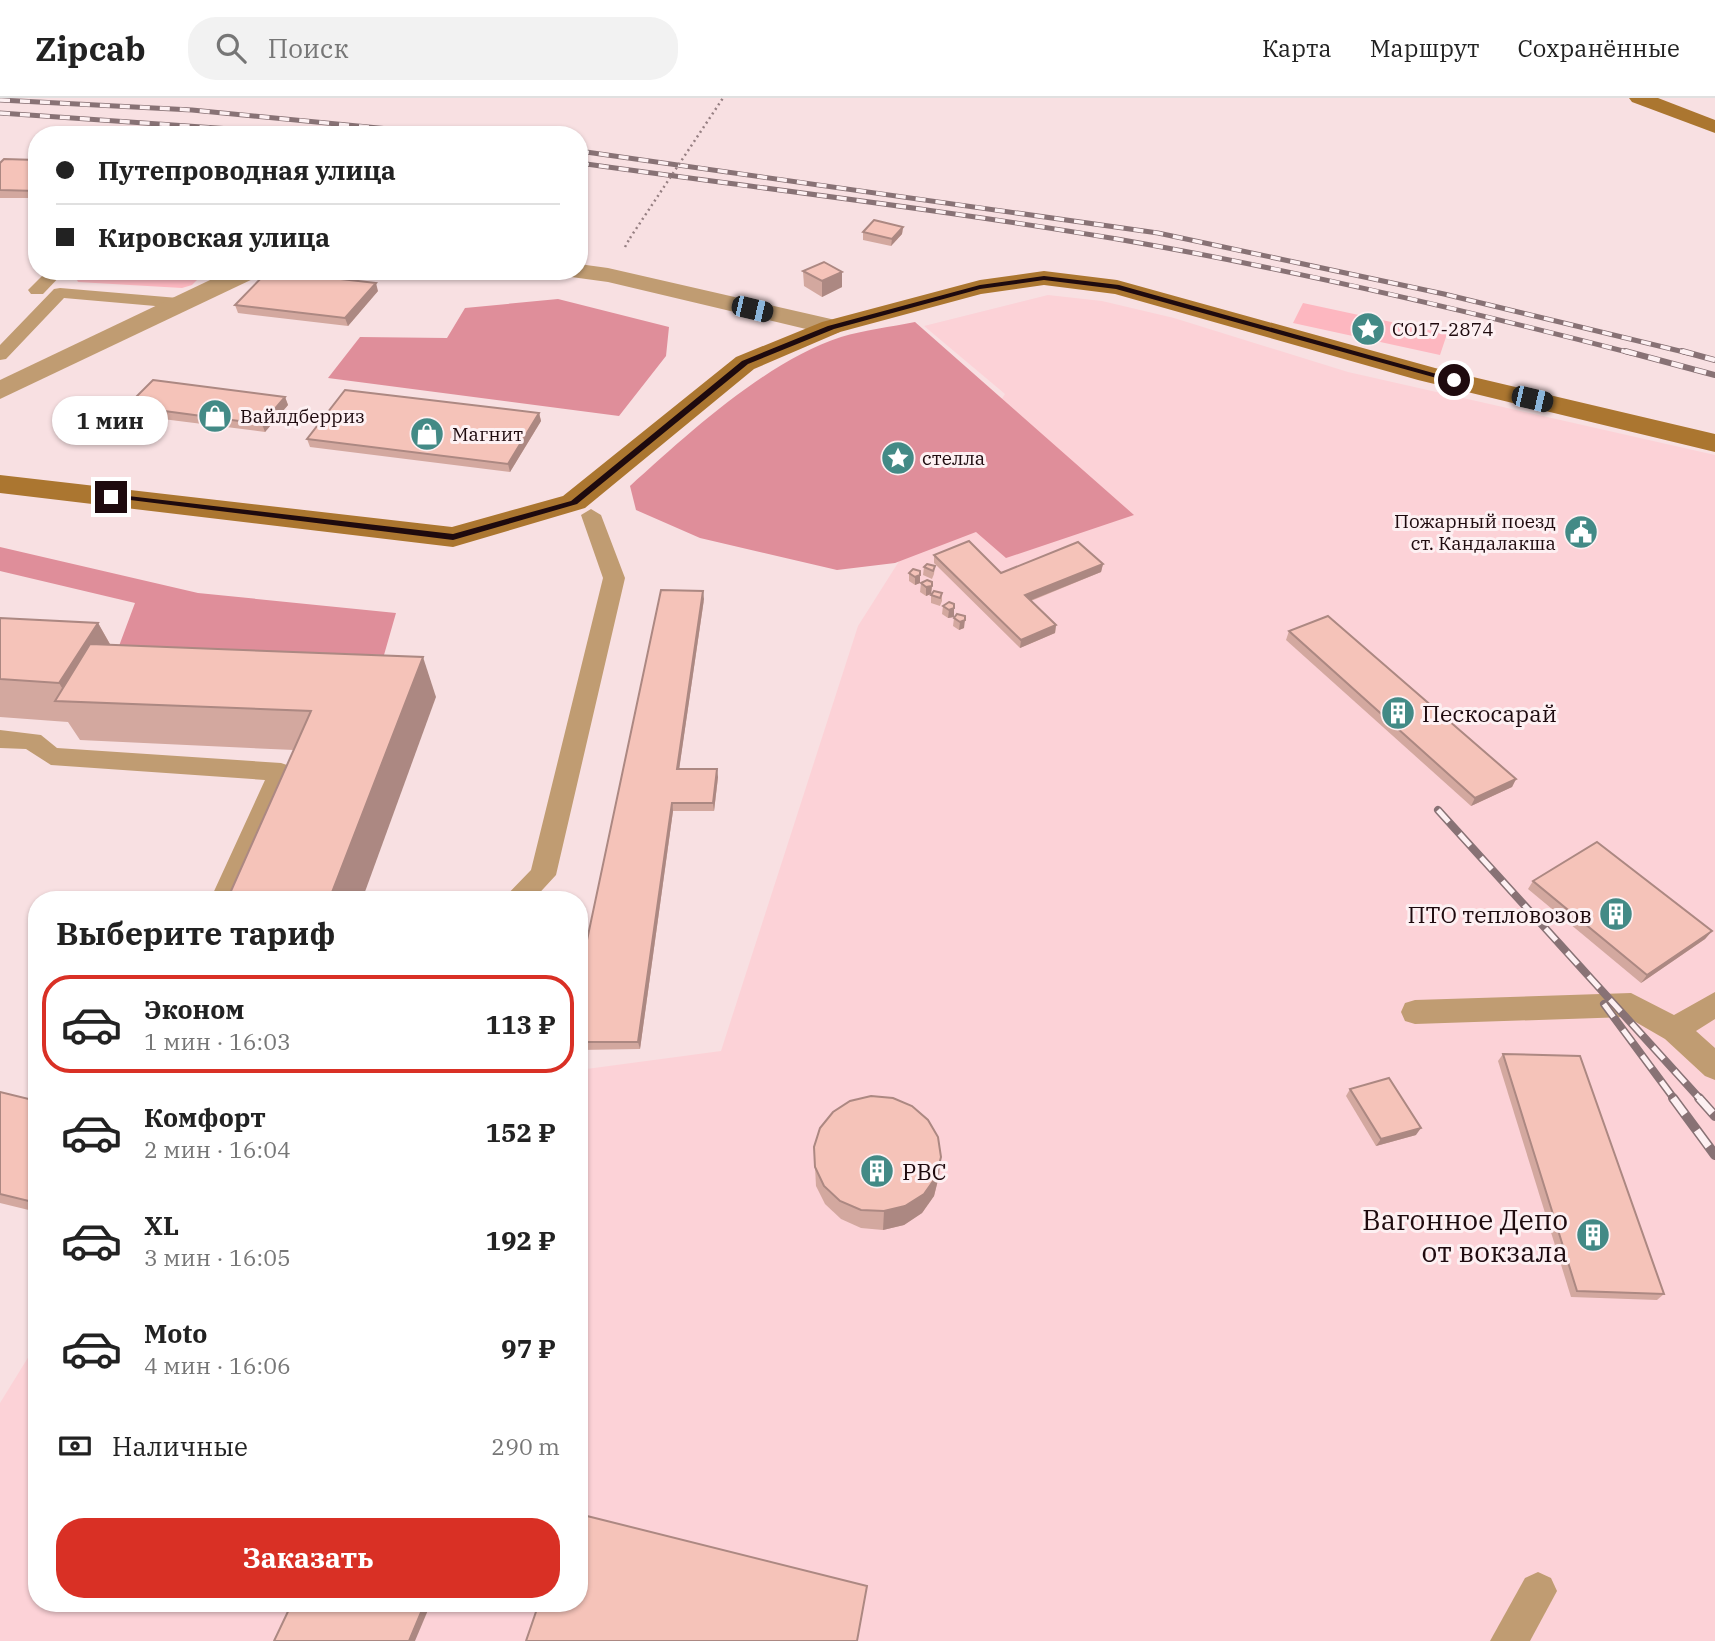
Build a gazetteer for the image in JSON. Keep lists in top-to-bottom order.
{
  "places": {
    "place": ["СО17-2874", "стелла"],
    "shop": ["Вайлдберриз", "Магнит"],
    "public building": ["Пожарный поезд ст. Кандалакша"],
    "building": [
      "Пескосарай",
      "ПТО тепловозов",
      "РВС",
      "Вагонное Депо от вокзала"
    ]
  },
  "page": {
    "header": "Zipcab",
    "search": "Поиск",
    "nav": ["Карта", "Маршрут", "Сохранённые"],
    "banner": ["Путепроводная улица", "Кировская улица"],
    "bubble": "1 мин",
    "heading": "Выберите тариф",
    "list": [
      {
        "name": "Эконом",
        "note": "1 мин · 16:03",
        "value": "113 ₽"
      },
      {
        "name": "Комфорт",
        "note": "2 мин · 16:04",
        "value": "152 ₽"
      },
      {
        "name": "XL",
        "note": "3 мин · 16:05",
        "value": "192 ₽"
      },
      {
        "name": "Moto",
        "note": "4 мин · 16:06",
        "value": "97 ₽"
      }
    ],
    "pay": ["Наличные", "290 m"],
    "buttons": "Заказать"
  }
}
